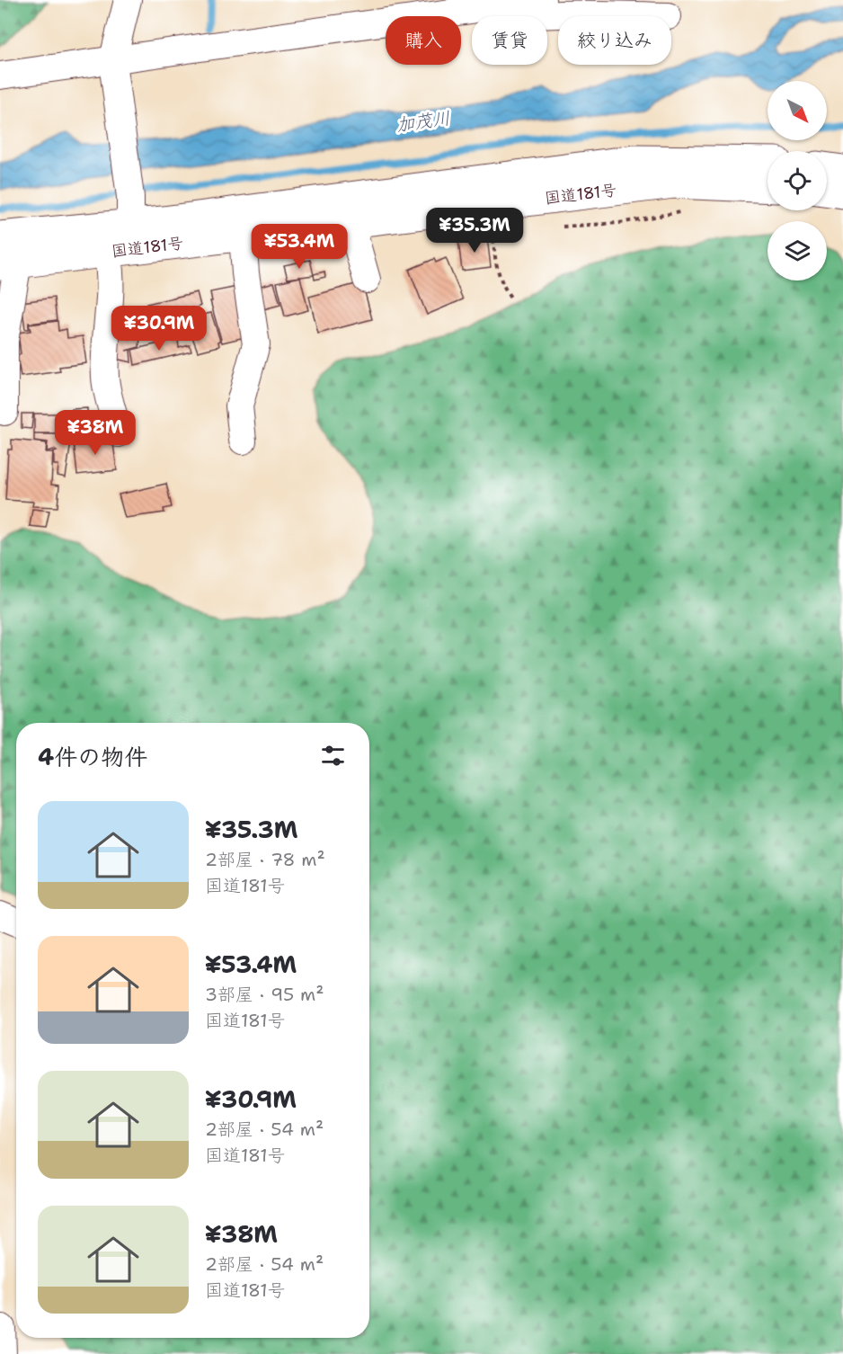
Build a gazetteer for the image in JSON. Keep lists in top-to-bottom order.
{
  "streets": {
    "highway": ["国道181号"]
  },
  "water": ["加茂川"],
  "north": "bottom right",
  "page": {
    "chip": ["購入", "賃貸", "絞り込み"],
    "price": [
      "¥35.3M",
      "¥53.4M",
      "¥30.9M",
      "¥38M"
    ],
    "heading": "4件の物件",
    "list": [
      {
        "name": "¥35.3M",
        "note": "2部屋 · 78 m² · 国道181号"
      },
      {
        "name": "¥53.4M",
        "note": "3部屋 · 95 m² · 国道181号"
      },
      {
        "name": "¥30.9M",
        "note": "2部屋 · 54 m² · 国道181号"
      },
      {
        "name": "¥38M",
        "note": "2部屋 · 54 m² · 国道181号"
      }
    ]
  }
}
